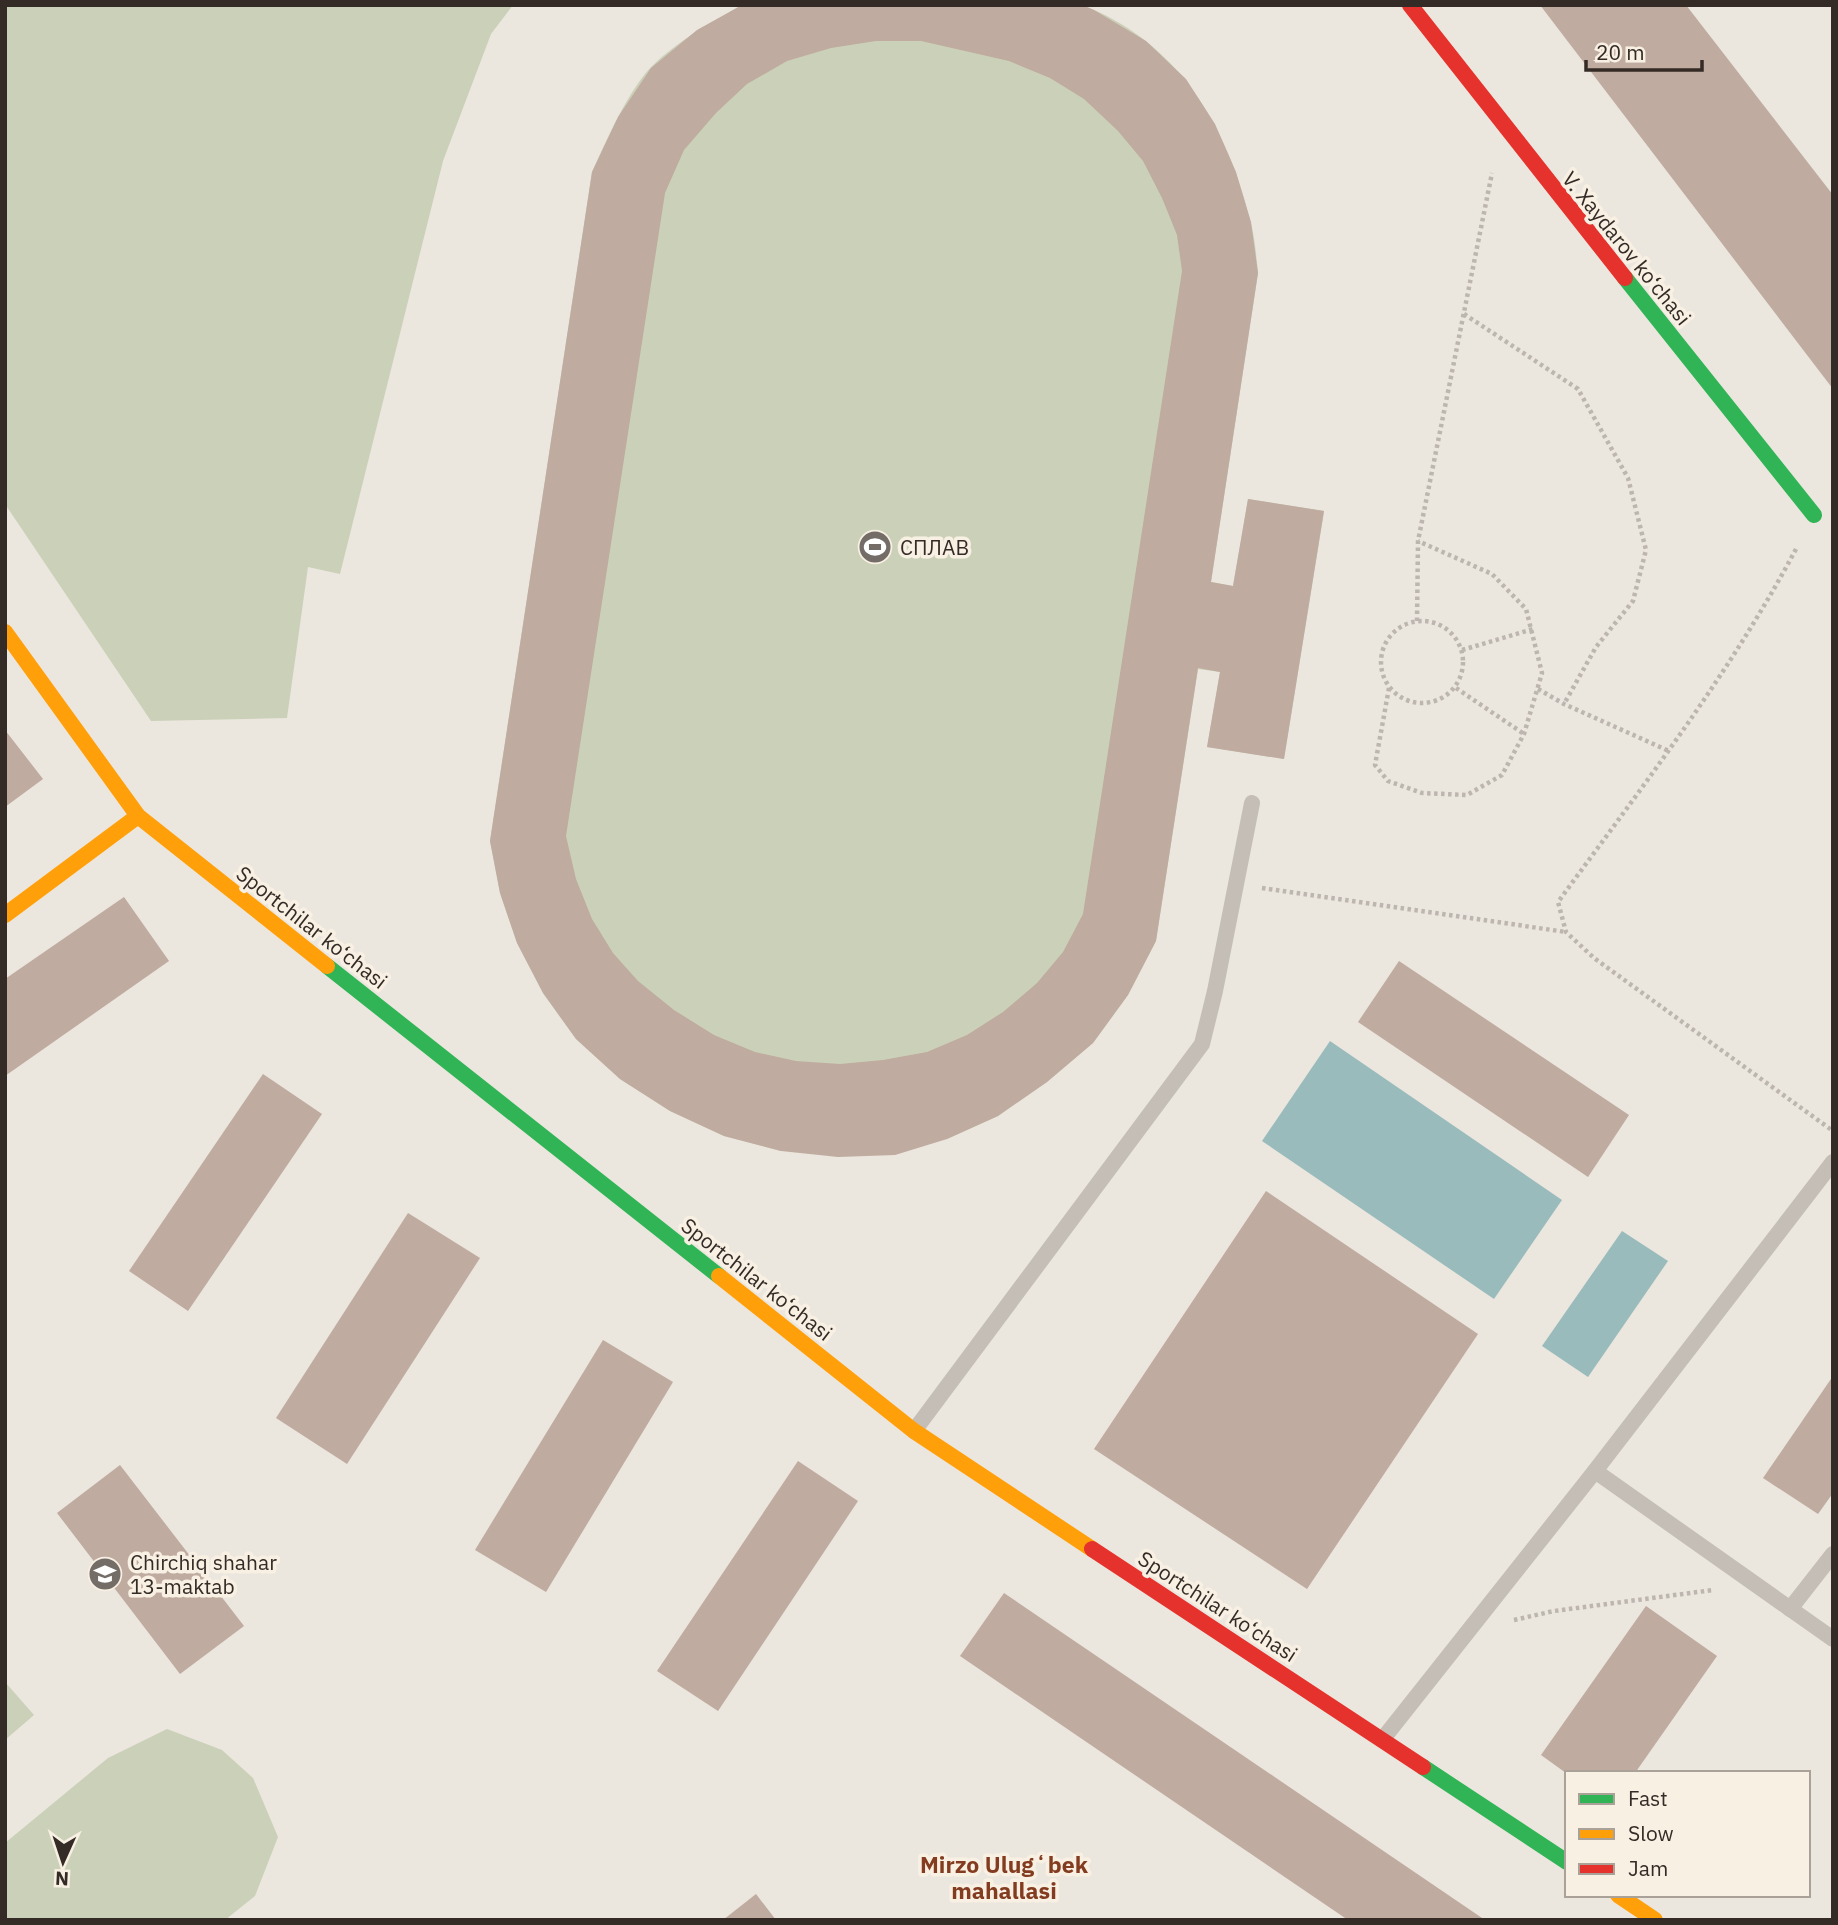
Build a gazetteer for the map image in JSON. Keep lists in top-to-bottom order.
{
  "streets": {
    "street": ["V. Xaydarov ko‘chasi", "Sportchilar ko‘chasi"]
  },
  "districts": ["Mirzo Ulugʻbek mahallasi"],
  "places": {
    "sports": ["СПЛАВ"],
    "school or university": ["Chirchiq shahar 13-maktab"]
  },
  "legend": ["Fast", "Slow", "Jam"],
  "scale_bar": "20 m",
  "north": "bottom"
}
